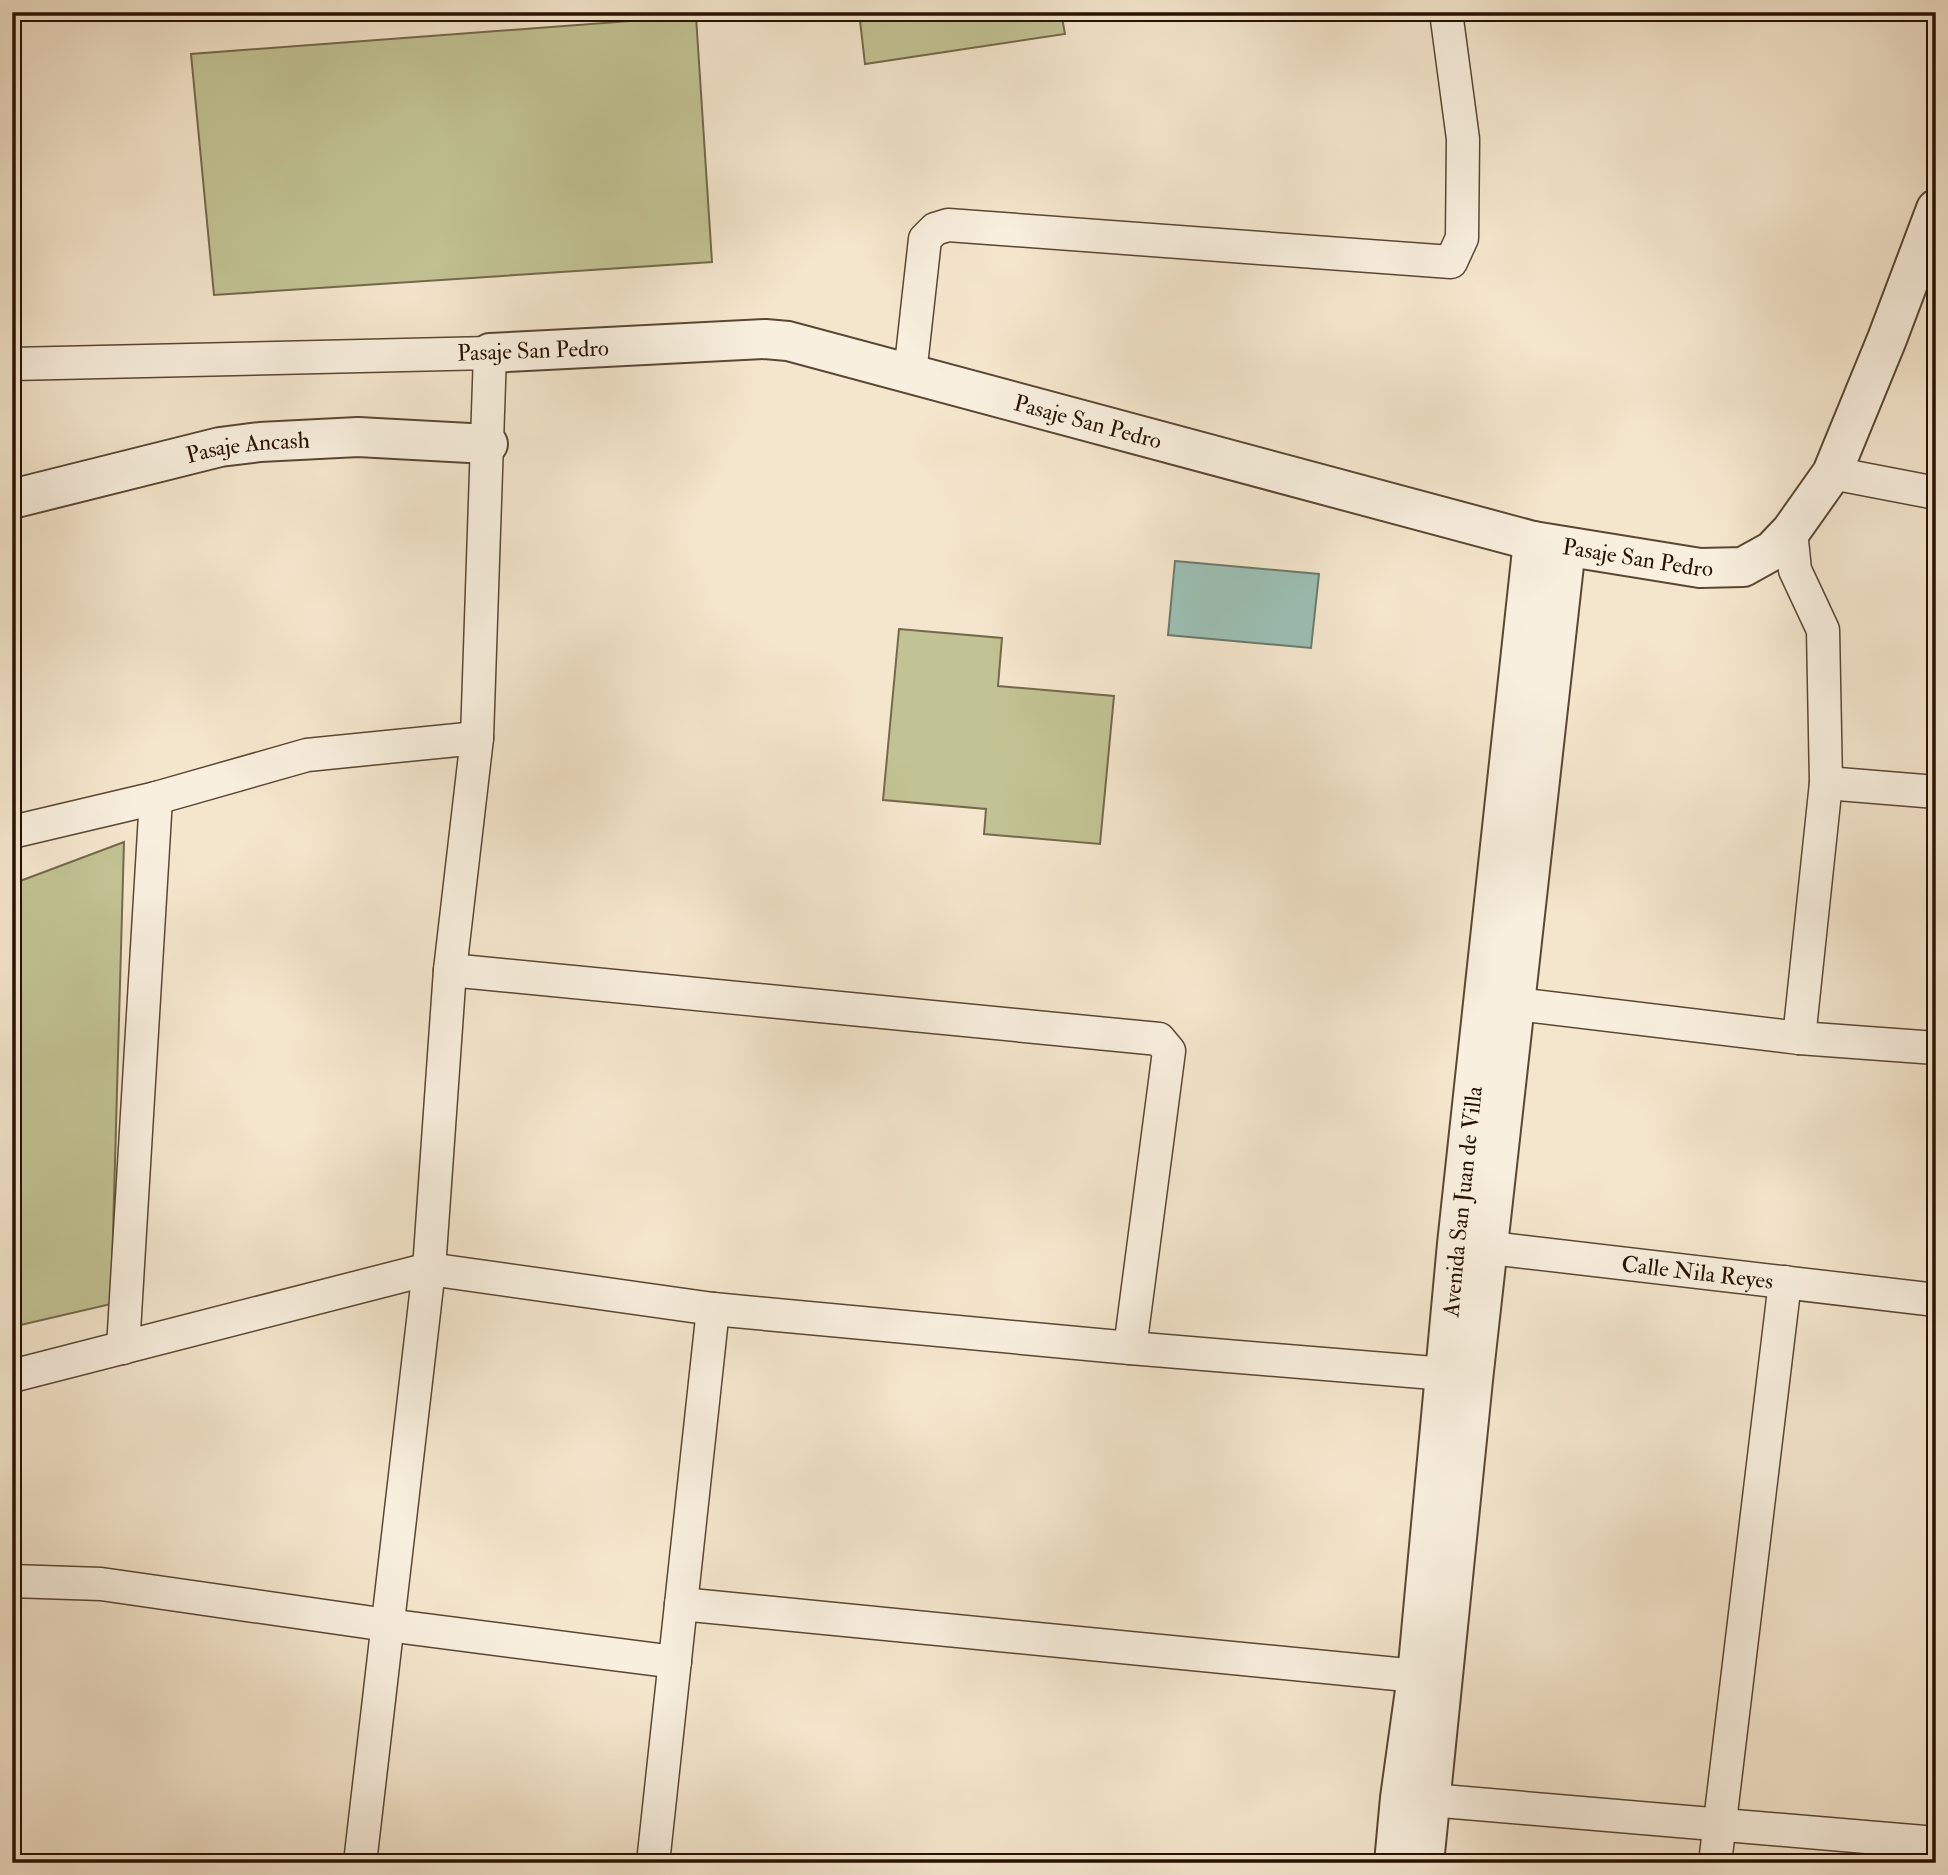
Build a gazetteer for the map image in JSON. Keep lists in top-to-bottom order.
{
  "streets": {
    "street": [
      "Pasaje San Pedro",
      "Pasaje Ancash",
      "Avenida San Juan de Villa",
      "Calle Nila Reyes"
    ]
  },
  "crossings": [
    ["Pasaje San Pedro", "Avenida San Juan de Villa"],
    ["Avenida San Juan de Villa", "Calle Nila Reyes"]
  ]
}
